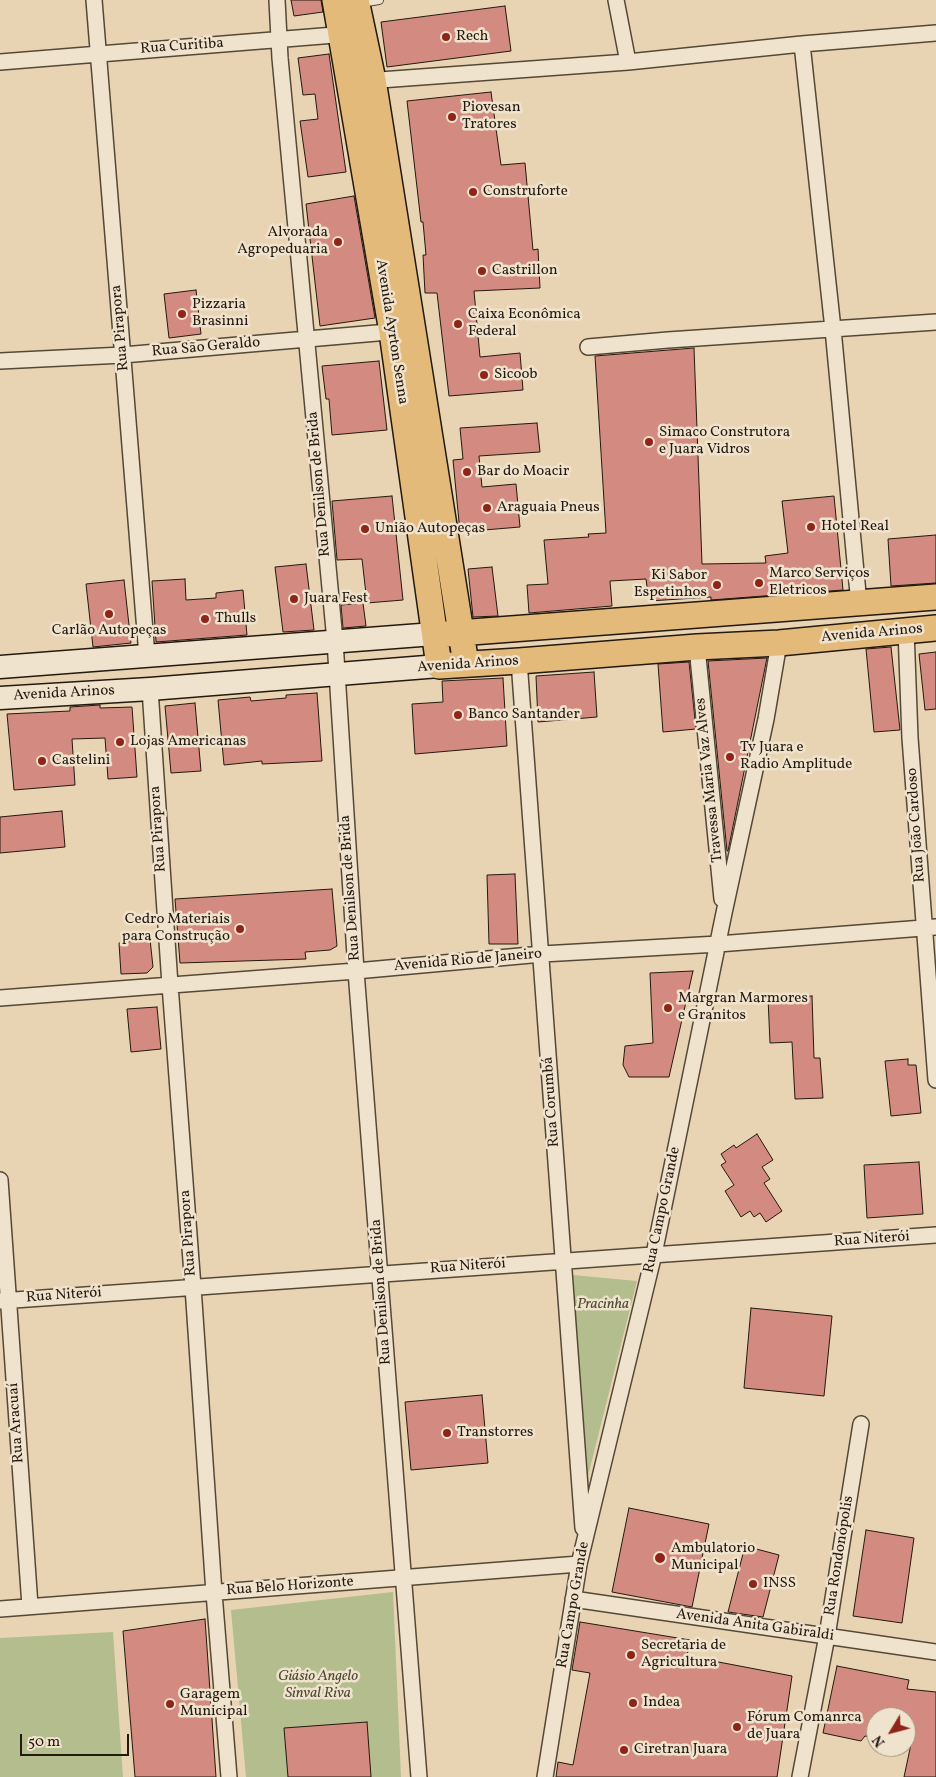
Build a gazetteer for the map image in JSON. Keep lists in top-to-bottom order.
{
  "streets": {
    "main road": ["Avenida Ayrton Senna", "Avenida Arinos"],
    "street": [
      "Rua Curitiba",
      "Rua Pirapora",
      "Rua São Geraldo",
      "Rua Denilson de Brida",
      "Travessa Maria Vaz Alves",
      "Rua João Cardoso",
      "Avenida Rio de Janeiro",
      "Rua Corumbá",
      "Rua Campo Grande",
      "Rua Niterói",
      "Rua Aracuaí",
      "Rua Rondonópolis",
      "Rua Belo Horizonte",
      "Avenida Anita Gabiraldi"
    ]
  },
  "crossings": [
    ["Rua Curitiba", "Rua Pirapora"],
    ["Rua Curitiba", "Avenida Ayrton Senna"],
    ["Rua Curitiba", "Rua Denilson de Brida"],
    ["Rua Pirapora", "Rua São Geraldo"],
    ["Rua Pirapora", "Avenida Arinos"],
    ["Rua Pirapora", "Avenida Rio de Janeiro"],
    ["Rua Pirapora", "Rua Niterói"],
    ["Rua Pirapora", "Rua Belo Horizonte"],
    ["Avenida Ayrton Senna", "Rua São Geraldo"],
    ["Avenida Ayrton Senna", "Avenida Arinos"],
    ["Rua São Geraldo", "Rua Denilson de Brida"],
    ["Rua Denilson de Brida", "Avenida Arinos"],
    ["Rua Denilson de Brida", "Avenida Rio de Janeiro"],
    ["Rua Denilson de Brida", "Rua Niterói"],
    ["Rua Denilson de Brida", "Rua Belo Horizonte"],
    ["Avenida Arinos", "Travessa Maria Vaz Alves"],
    ["Avenida Arinos", "Rua João Cardoso"],
    ["Avenida Arinos", "Rua Corumbá"],
    ["Avenida Arinos", "Rua Campo Grande"],
    ["Travessa Maria Vaz Alves", "Rua Campo Grande"],
    ["Rua João Cardoso", "Avenida Rio de Janeiro"],
    ["Avenida Rio de Janeiro", "Rua Corumbá"],
    ["Avenida Rio de Janeiro", "Rua Campo Grande"],
    ["Rua Corumbá", "Rua Campo Grande"],
    ["Rua Corumbá", "Rua Niterói"],
    ["Rua Campo Grande", "Rua Niterói"],
    ["Rua Campo Grande", "Rua Belo Horizonte"],
    ["Rua Campo Grande", "Avenida Anita Gabiraldi"],
    ["Rua Niterói", "Rua Aracuaí"],
    ["Rua Aracuaí", "Rua Belo Horizonte"],
    ["Rua Rondonópolis", "Avenida Anita Gabiraldi"]
  ],
  "parks": ["Pracinha", "Giásio Angelo Sinval Riva"],
  "places": [
    "Rech",
    "Piovesan Tratores",
    "Construforte",
    "Alvorada Agropeduaria",
    "Castrillon",
    "Pizzaria Brasinni",
    "Caixa Econômica Federal",
    "Sicoob",
    "Simaco Construtora e Juara Vidros",
    "Bar do Moacir",
    "Araguaia Pneus",
    "Hotel Real",
    "União Autopeças",
    "Marco Serviços Eletricos",
    "Ki Sabor Espetinhos",
    "Juara Fest",
    "Carlão Autopeças",
    "Thulls",
    "Banco Santander",
    "Lojas Americanas",
    "Tv Juara e Radio Amplitude",
    "Castelini",
    "Cedro Materiais para Construção",
    "Margran Marmores e Granitos",
    "Transtorres",
    "Ambulatorio Municipal",
    "INSS",
    "Secretaria de Agricultura",
    "Indea",
    "Garagem Municipal",
    "Fórum Comanrca de Juara",
    "Ciretran Juara"
  ],
  "scale_bar": "50 m",
  "north": "bottom left"
}
